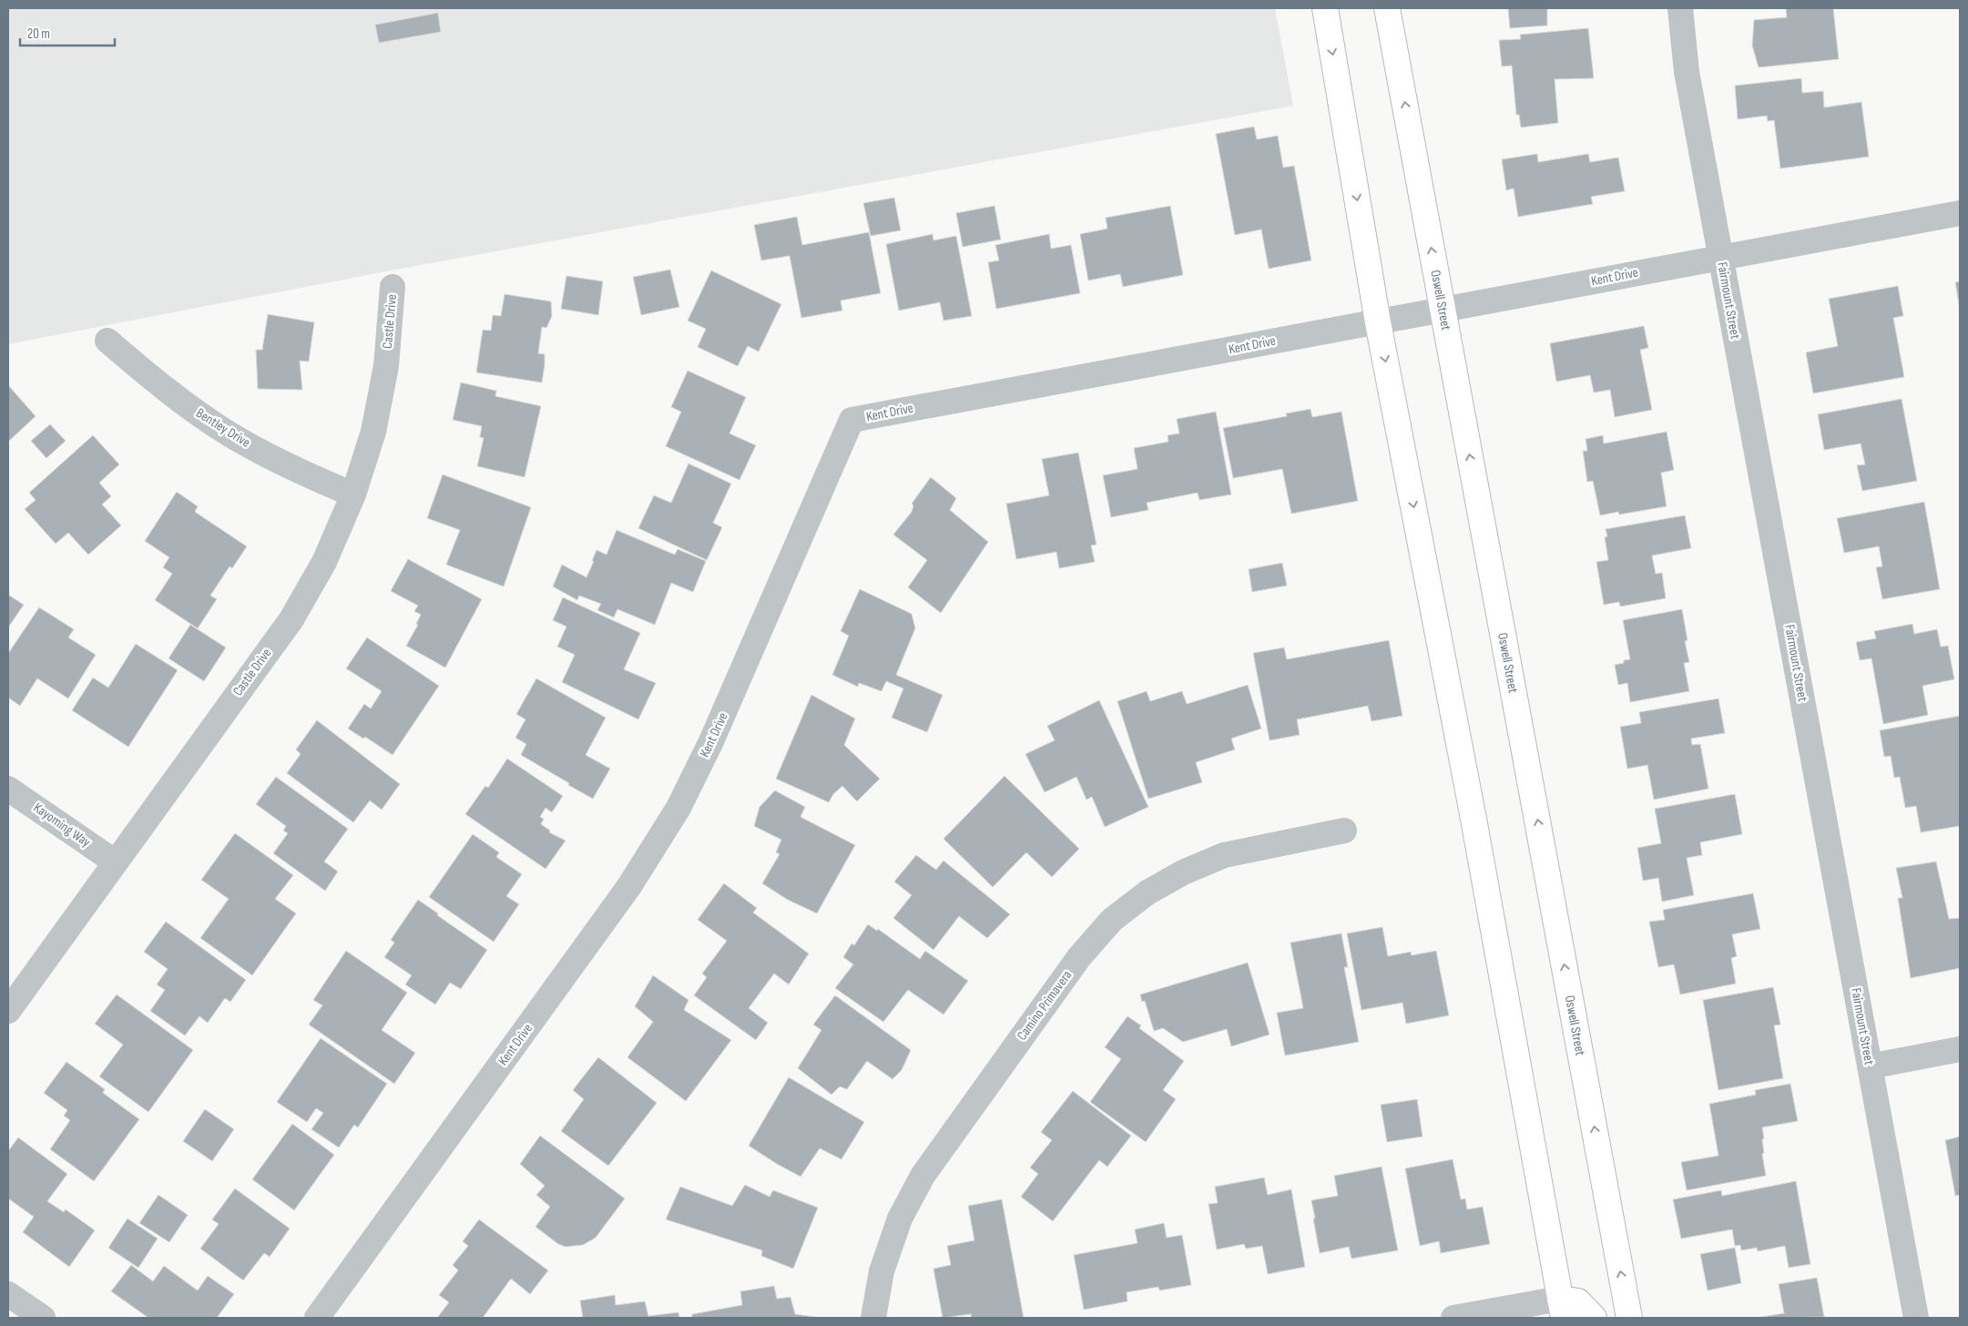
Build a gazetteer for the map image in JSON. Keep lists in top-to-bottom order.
{
  "streets": {
    "main road": ["Oswell Street"],
    "street": [
      "Kent Drive",
      "Fairmount Street",
      "Castle Drive",
      "Bentley Drive",
      "Kayoming Way",
      "Camino Primavera"
    ]
  },
  "crossings": [
    ["Kent Drive", "Oswell Street"],
    ["Kent Drive", "Fairmount Street"],
    ["Castle Drive", "Bentley Drive"],
    ["Castle Drive", "Kayoming Way"]
  ],
  "scale_bar": "20 m"
}
